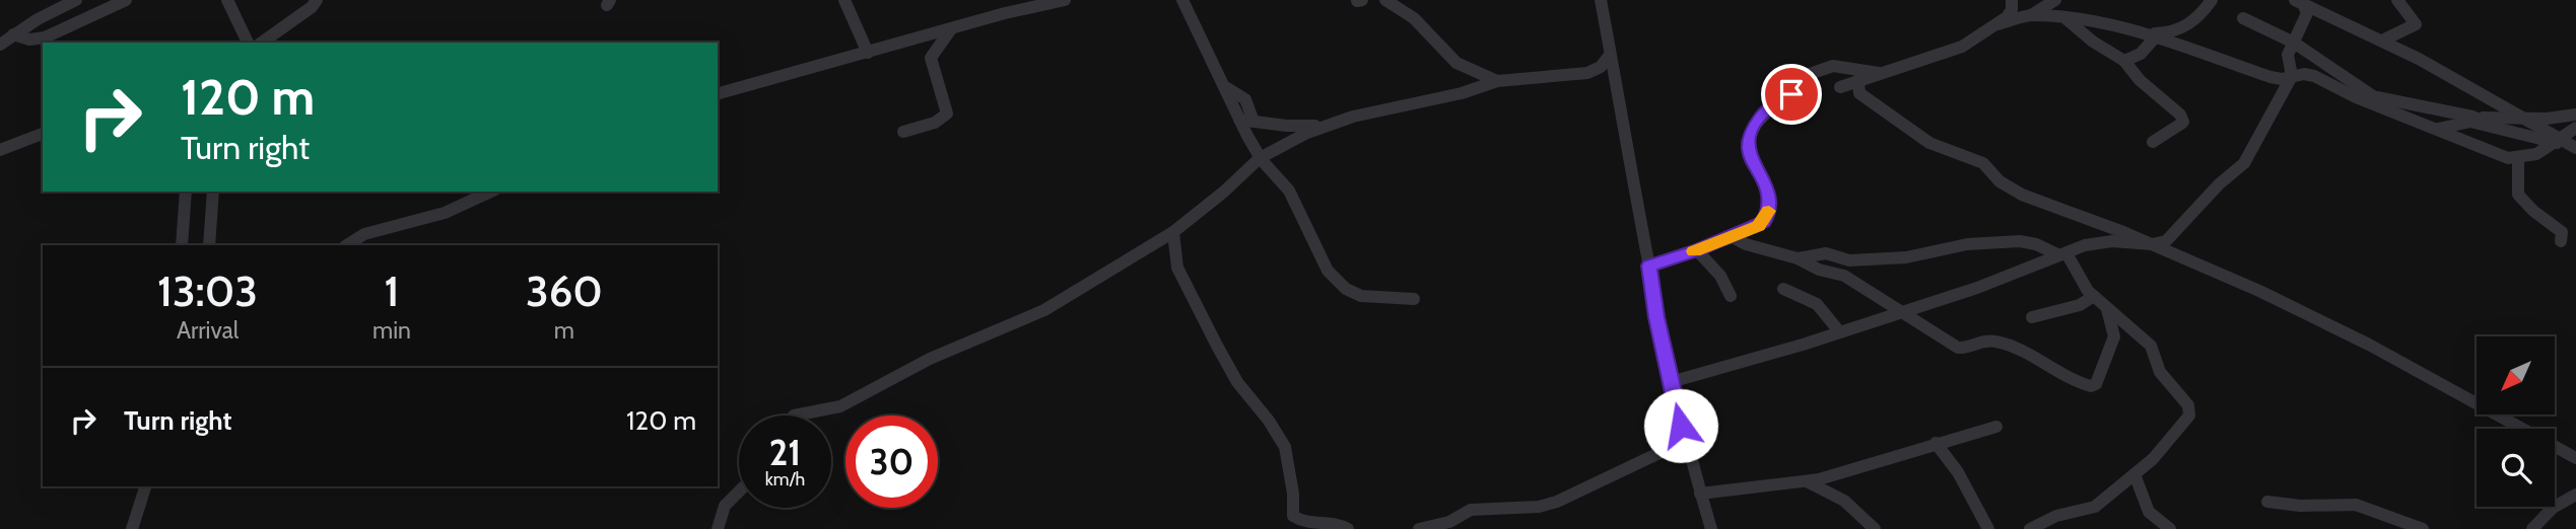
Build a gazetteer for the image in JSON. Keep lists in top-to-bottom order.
{
  "north": "bottom left",
  "page": {
    "turn": ["120 m", "Turn right"],
    "eta": [
      "13:03",
      "Arrival",
      "1",
      "min",
      "360",
      "m"
    ],
    "list": [
      {
        "name": "Turn right",
        "value": "120 m"
      }
    ],
    "speed": "21 km/h",
    "limit": "30"
  }
}
